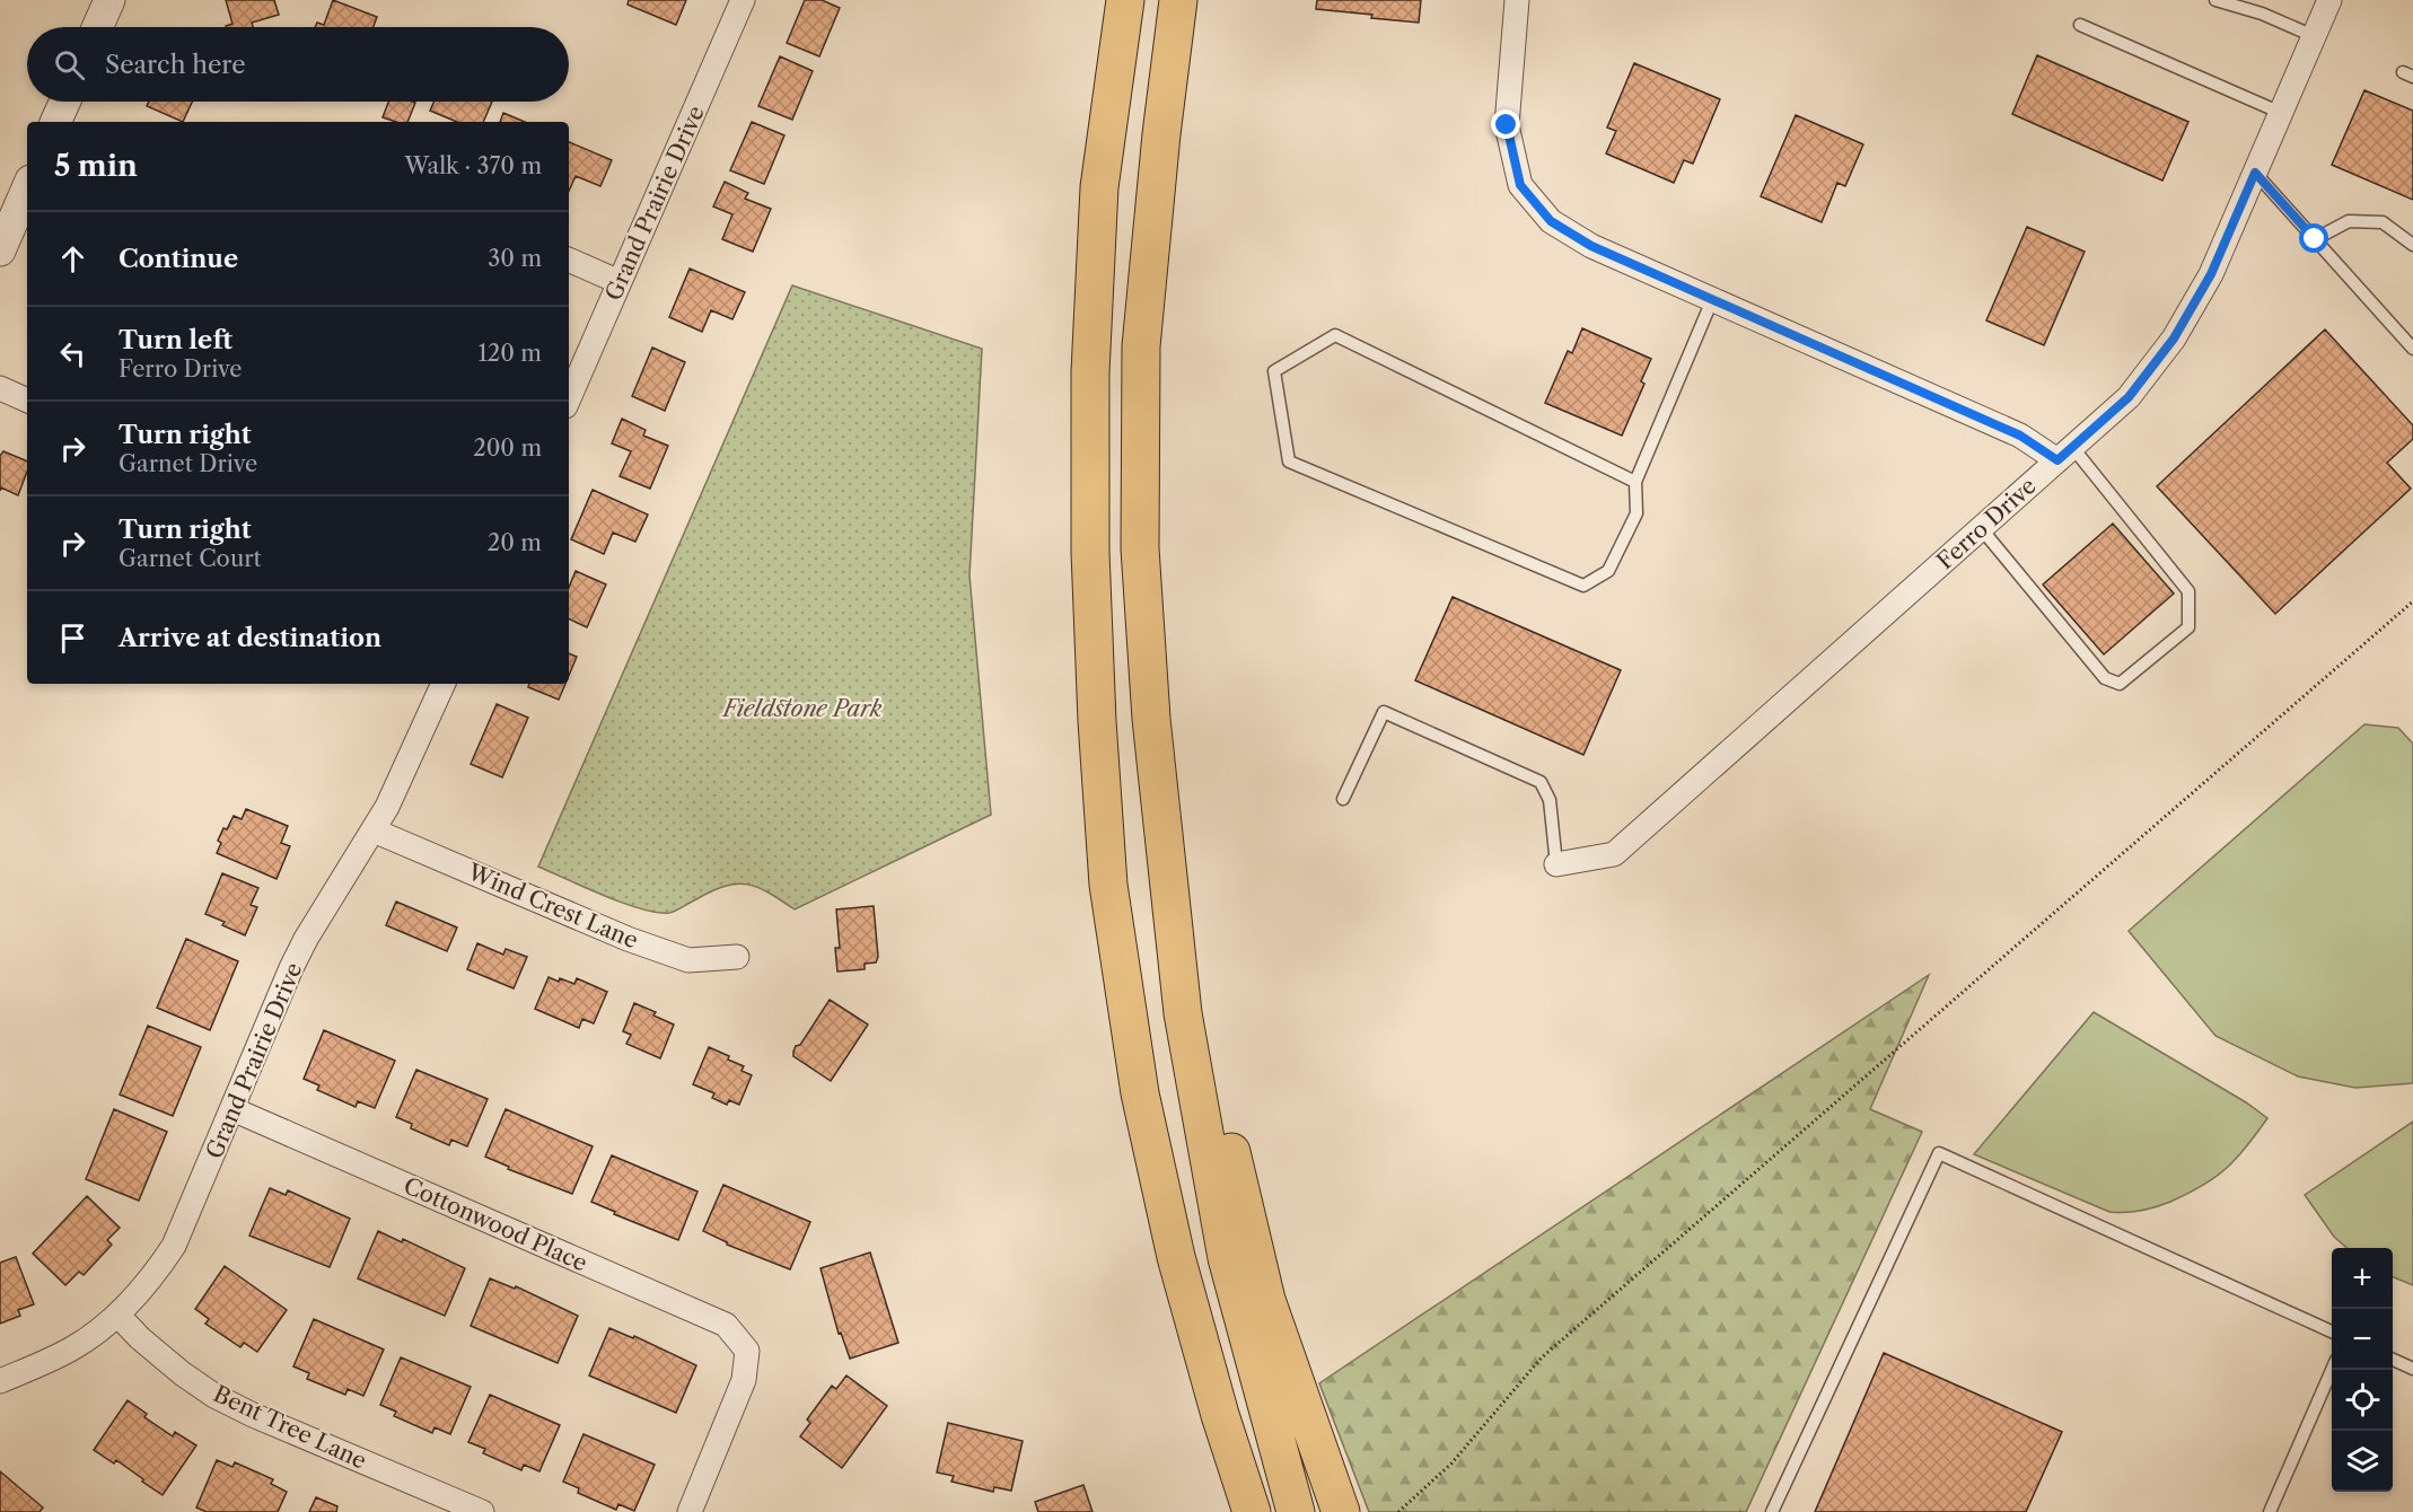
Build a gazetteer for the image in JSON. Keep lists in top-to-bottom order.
{
  "streets": {
    "street": [
      "Grand Prairie Drive",
      "Ferro Drive",
      "Wind Crest Lane",
      "Cottonwood Place",
      "Bent Tree Lane"
    ]
  },
  "crossings": [
    ["Grand Prairie Drive", "Wind Crest Lane"],
    ["Grand Prairie Drive", "Cottonwood Place"],
    ["Grand Prairie Drive", "Bent Tree Lane"]
  ],
  "parks": ["Fieldstone Park"],
  "page": {
    "search": "Search here",
    "heading": ["5 min", "Walk · 370 m"],
    "list": [
      ["Continue", "30 m"],
      ["Turn left", "Ferro Drive", "120 m"],
      ["Turn right", "Garnet Drive", "200 m"],
      ["Turn right", "Garnet Court", "20 m"],
      "Arrive at destination"
    ],
    "map_buttons": ["+", "−"]
  }
}
